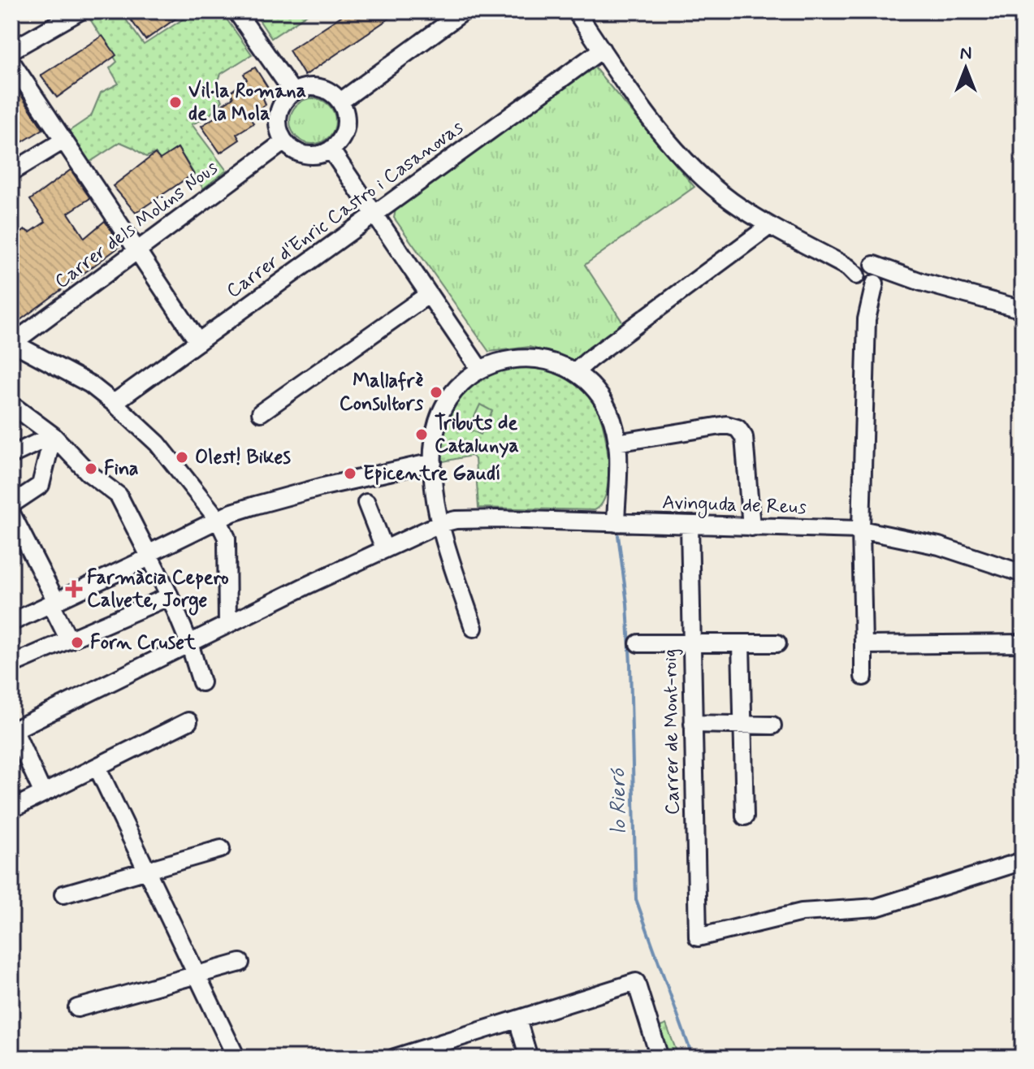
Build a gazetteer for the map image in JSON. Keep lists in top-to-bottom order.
{
  "streets": {
    "street": [
      "Carrer d'Enric Castro i Casanovas",
      "Carrer dels Molins Nous",
      "Avinguda de Reus",
      "Carrer de Mont-roig"
    ]
  },
  "crossings": [
    ["Avinguda de Reus", "Carrer de Mont-roig"]
  ],
  "water": ["lo Rieró"],
  "places": {
    "other": [
      "Vil·la Romana de la Mola",
      "Mallafrè Consultors",
      "Tributs de Catalunya",
      "Olest! Bikes",
      "Fina",
      "Epicentre Gaudí",
      "Forn Cruset"
    ],
    "health": ["Farmàcia Cepero Calvete, Jorge"]
  },
  "north": "top"
}
